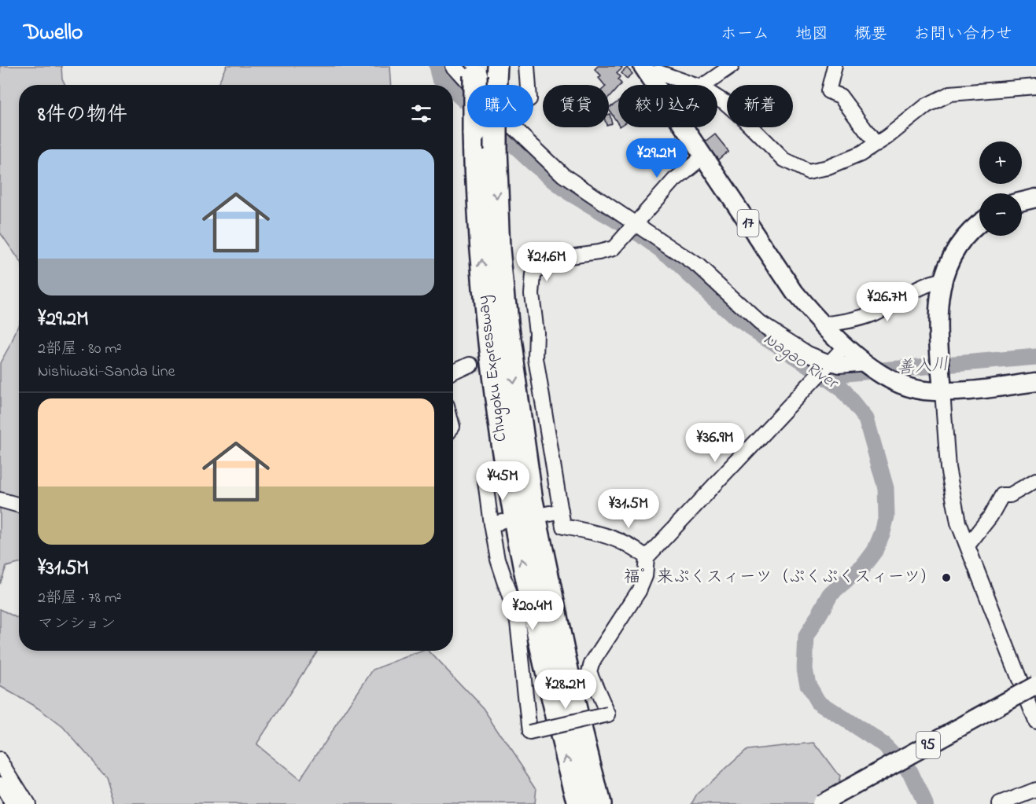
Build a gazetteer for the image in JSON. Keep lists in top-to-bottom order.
{
  "streets": {
    "highway": ["Chugoku Expressway"],
    "main road": ["17", "95"]
  },
  "water": ["Nagao River", "善入川"],
  "places": ["福゜来ぷくスィーツ（ぷくぷくスィーツ）"],
  "page": {
    "header": "Dwello",
    "nav": [
      "ホーム",
      "地図",
      "概要",
      "お問い合わせ"
    ],
    "chip": [
      "購入",
      "賃貸",
      "絞り込み",
      "新着"
    ],
    "heading": "8件の物件",
    "price": [
      "¥29.2M",
      "¥21.6M",
      "¥26.7M",
      "¥36.9M",
      "¥45M",
      "¥31.5M",
      "¥20.4M",
      "¥28.2M"
    ],
    "map_buttons": ["+", "−"],
    "list": [
      {
        "name": "¥29.2M",
        "note": "2部屋 · 80 m² · Nishiwaki-Sanda Line"
      },
      {
        "name": "¥31.5M",
        "note": "2部屋 · 78 m² · マンション"
      }
    ]
  }
}
